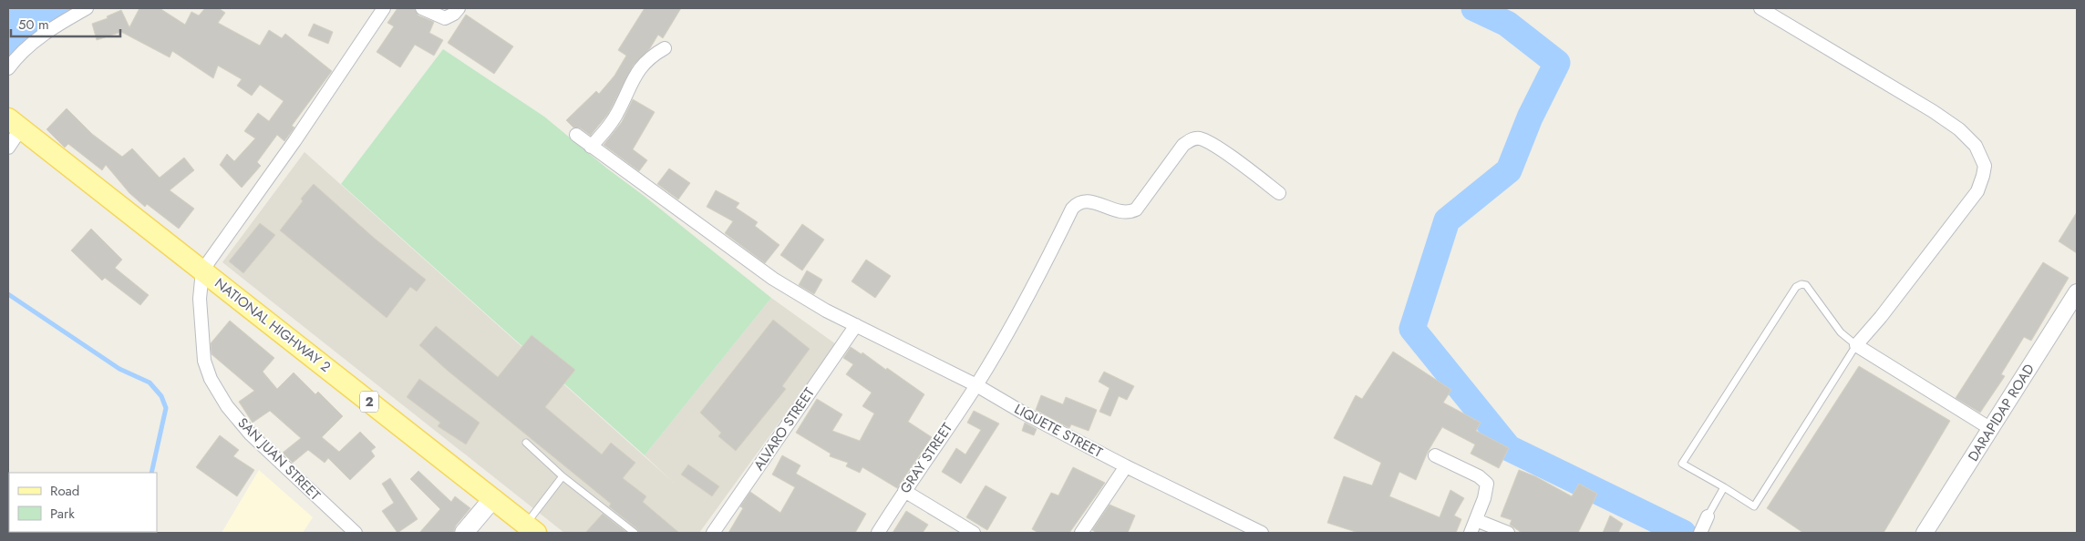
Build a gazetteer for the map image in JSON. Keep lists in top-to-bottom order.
{
  "streets": {
    "main road": ["NATIONAL HIGHWAY 2", "2"],
    "street": [
      "DARAPIDAP ROAD",
      "ALVARO STREET",
      "LIQUETE STREET",
      "GRAY STREET",
      "SAN JUAN STREET"
    ]
  },
  "crossings": [
    ["NATIONAL HIGHWAY 2", "SAN JUAN STREET"],
    ["ALVARO STREET", "LIQUETE STREET"],
    ["LIQUETE STREET", "GRAY STREET"]
  ],
  "legend": ["Road", "Park"],
  "scale_bar": "50 m"
}
